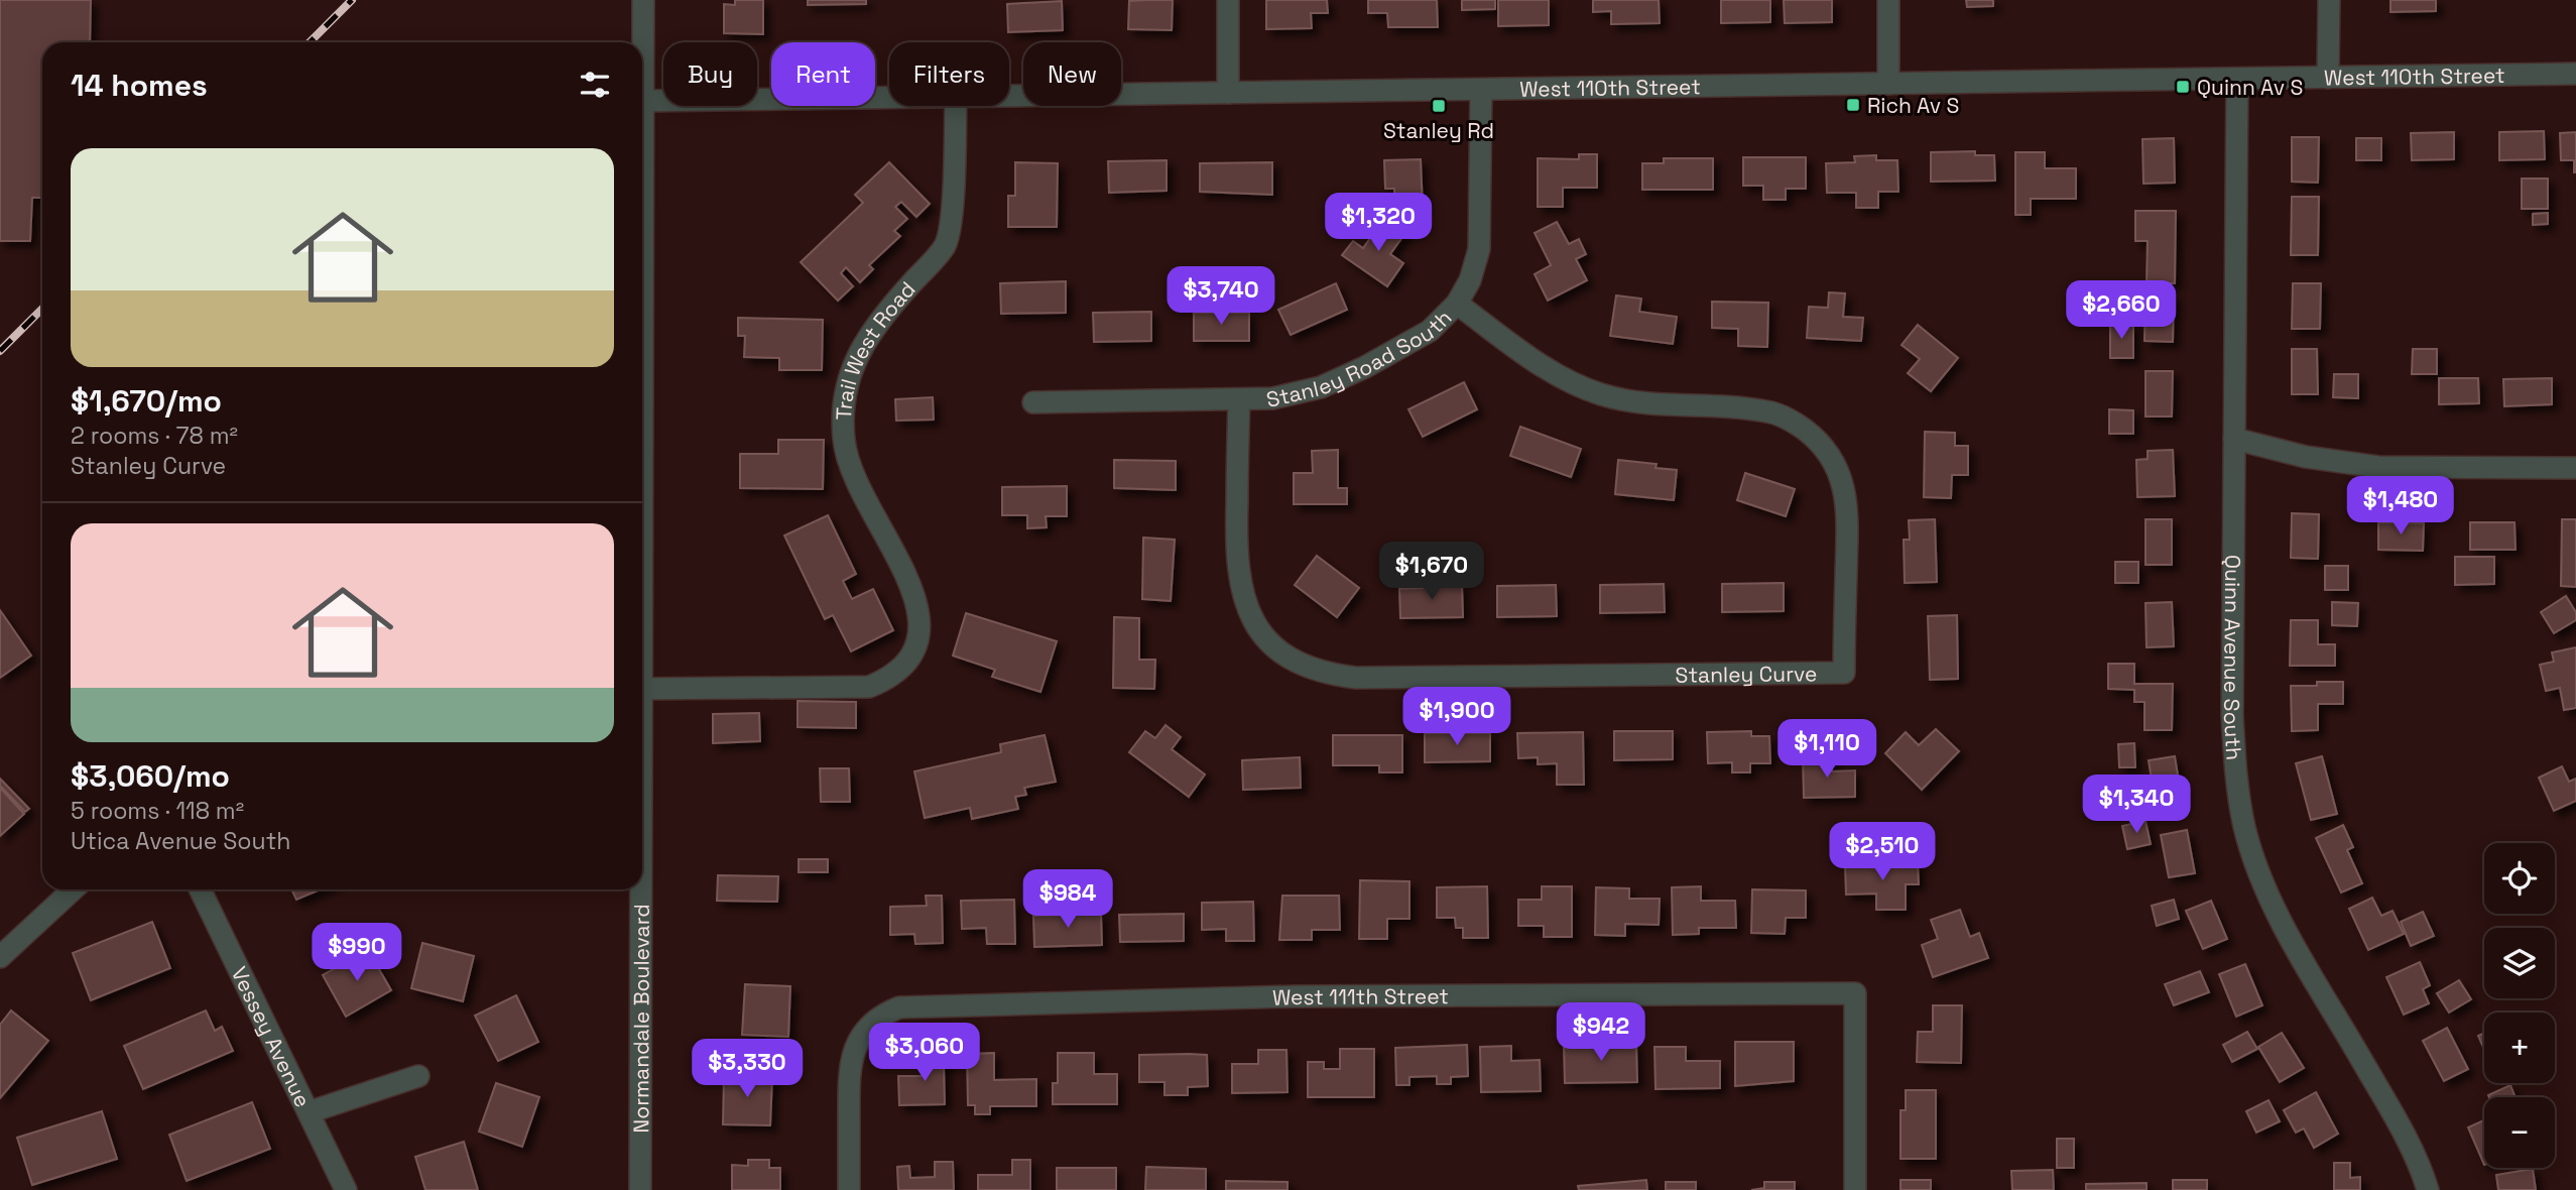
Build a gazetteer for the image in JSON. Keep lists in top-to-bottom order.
{
  "streets": {
    "street": [
      "West 110th Street",
      "Stanley Road South",
      "Trail West Road",
      "Quinn Avenue South",
      "Stanley Curve",
      "West 111th Street",
      "Normandale Boulevard",
      "Vessey Avenue"
    ]
  },
  "crossings": [
    ["West 110th Street", "Stanley Road South"],
    ["West 110th Street", "Quinn Avenue South"],
    ["West 110th Street", "Normandale Boulevard"],
    ["Stanley Road South", "Stanley Curve"]
  ],
  "places": {
    "transit": ["Quinn Av S", "Rich Av S", "Stanley Rd"]
  },
  "page": {
    "chip": [
      "Buy",
      "Rent",
      "Filters",
      "New"
    ],
    "heading": "14 homes",
    "list": [
      {
        "name": "$1,670/mo",
        "note": "2 rooms · 78 m² · Stanley Curve"
      },
      {
        "name": "$3,060/mo",
        "note": "5 rooms · 118 m² · Utica Avenue South"
      }
    ],
    "price": [
      "$1,320",
      "$3,740",
      "$2,660",
      "$1,480",
      "$1,670",
      "$1,900",
      "$1,110",
      "$1,340",
      "$2,510",
      "$984",
      "$990",
      "$942",
      "$3,060",
      "$3,330"
    ],
    "map_buttons": ["+", "−"]
  }
}
